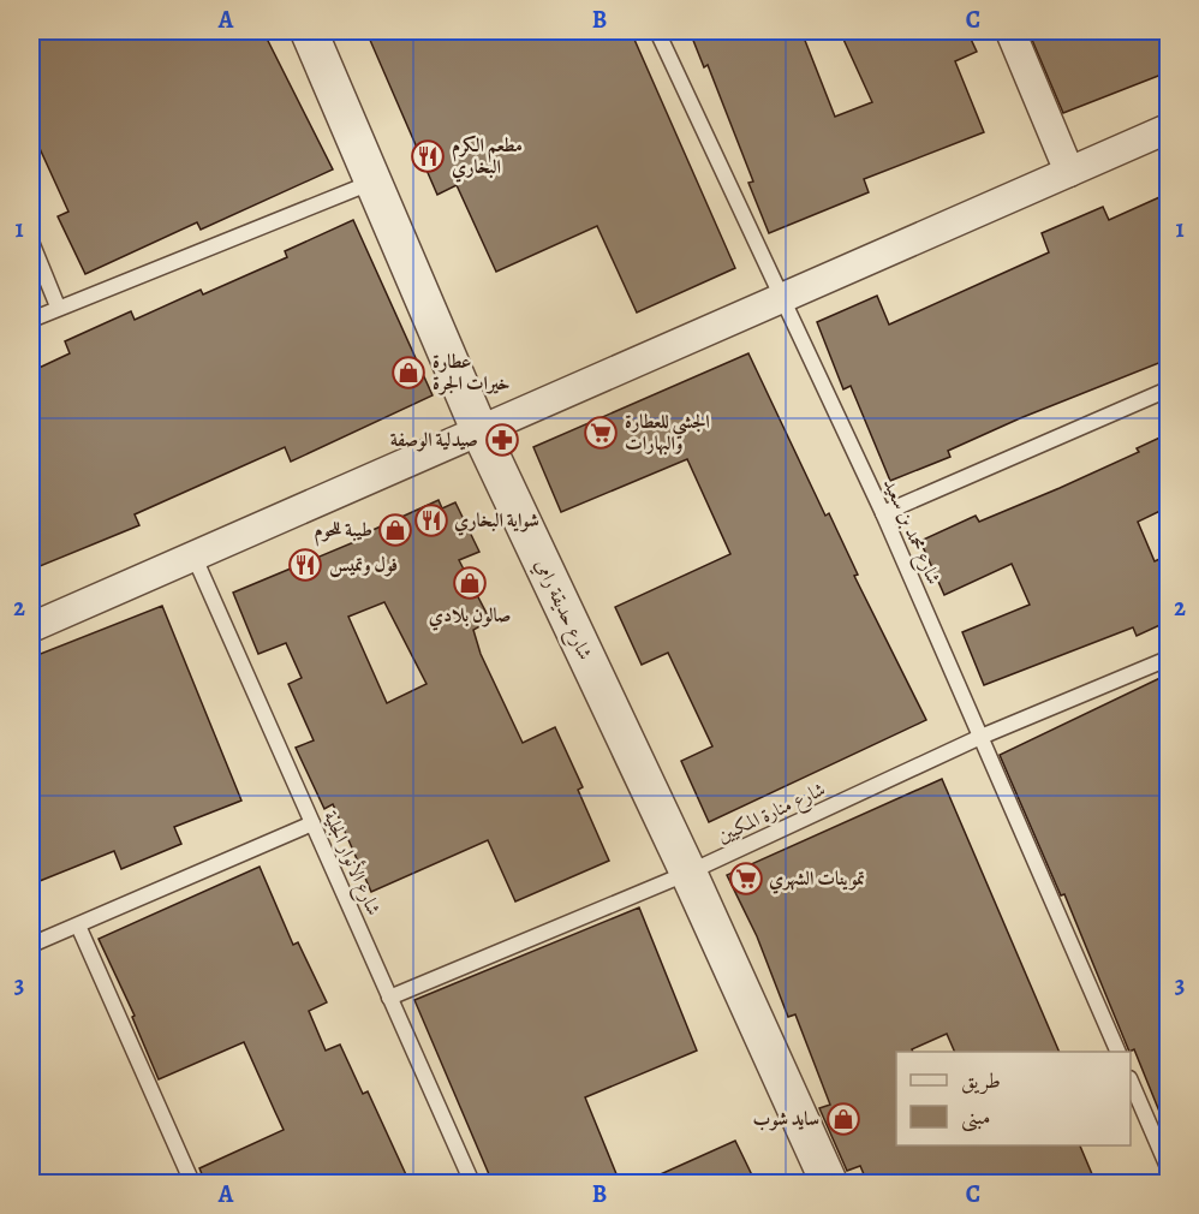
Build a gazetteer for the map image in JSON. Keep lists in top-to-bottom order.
{
  "streets": {
    "street": ["شارع حديقة رامي"],
    "lane": ["شارع محمد بن سعيد", "شارع منارة المكيين", "شارع الأنوار الجلية"]
  },
  "crossings": [
    ["شارع محمد بن سعيد", "شارع منارة المكيين"],
    ["شارع حديقة رامي", "شارع منارة المكيين"],
    ["شارع منارة المكيين", "شارع الأنوار الجلية"]
  ],
  "places": {
    "restaurant": ["مطعم الكرم البخاري", "شواية البخاري", "فول وتميس"],
    "shop": [
      "عطارة خيرات الجرة",
      "طيبة للحوم",
      "صالون بلادي",
      "سايد شوب"
    ],
    "supermarket": ["الجشي للعطارة والبهارات", "تموينات الشهري"],
    "pharmacy": ["صيدلية الوصفة"]
  },
  "legend": ["طريق", "مبنى"],
  "grid": {
    "columns": ["A", "B", "C"],
    "rows": ["1", "2", "3"]
  }
}
